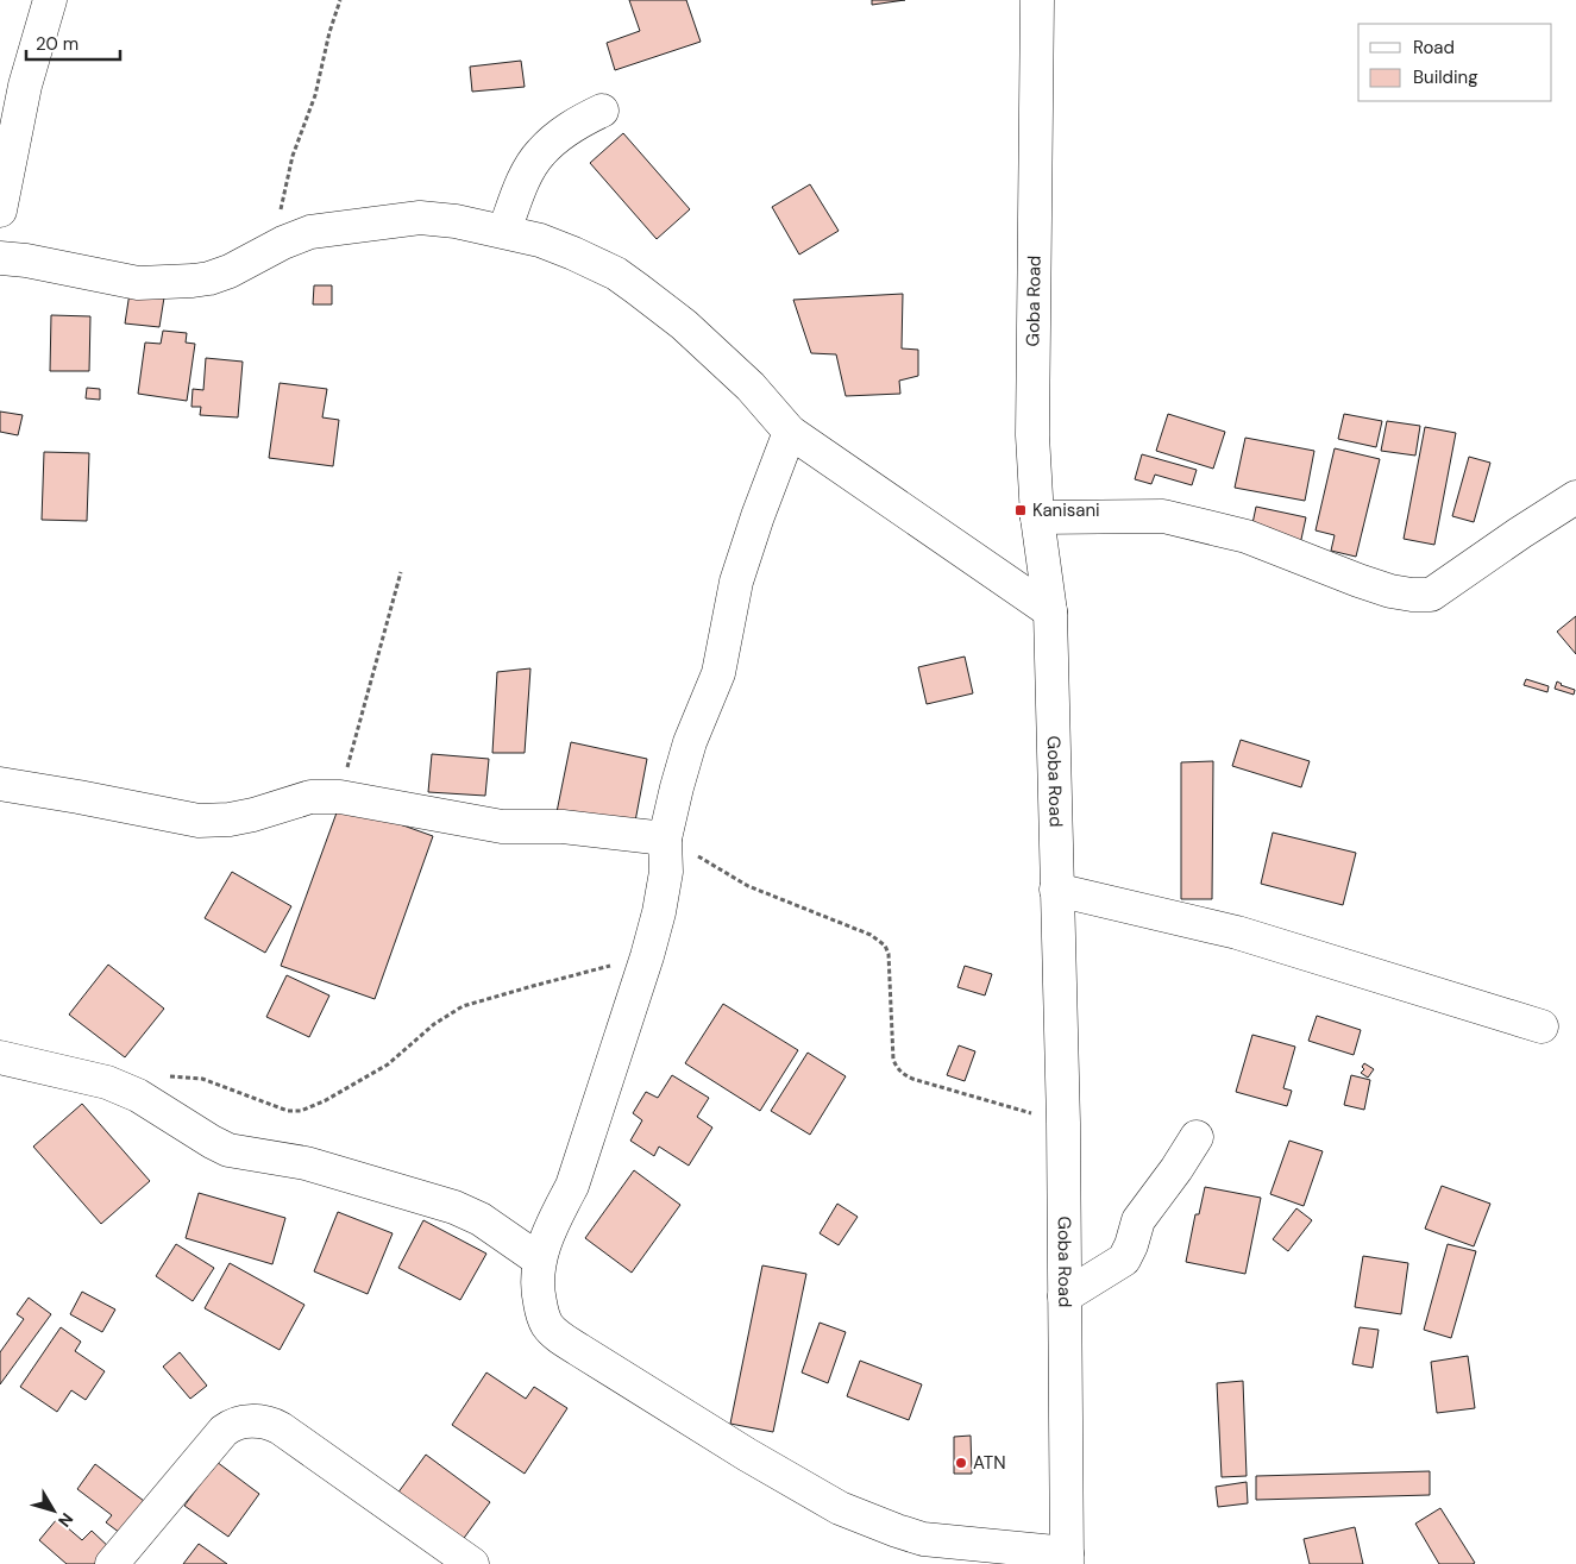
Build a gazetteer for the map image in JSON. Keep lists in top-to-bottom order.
{
  "streets": {
    "street": ["Goba Road"]
  },
  "places": {
    "transit": ["Kanisani"],
    "other": ["ATN"]
  },
  "legend": ["Road", "Building"],
  "scale_bar": "20 m",
  "north": "bottom right"
}
